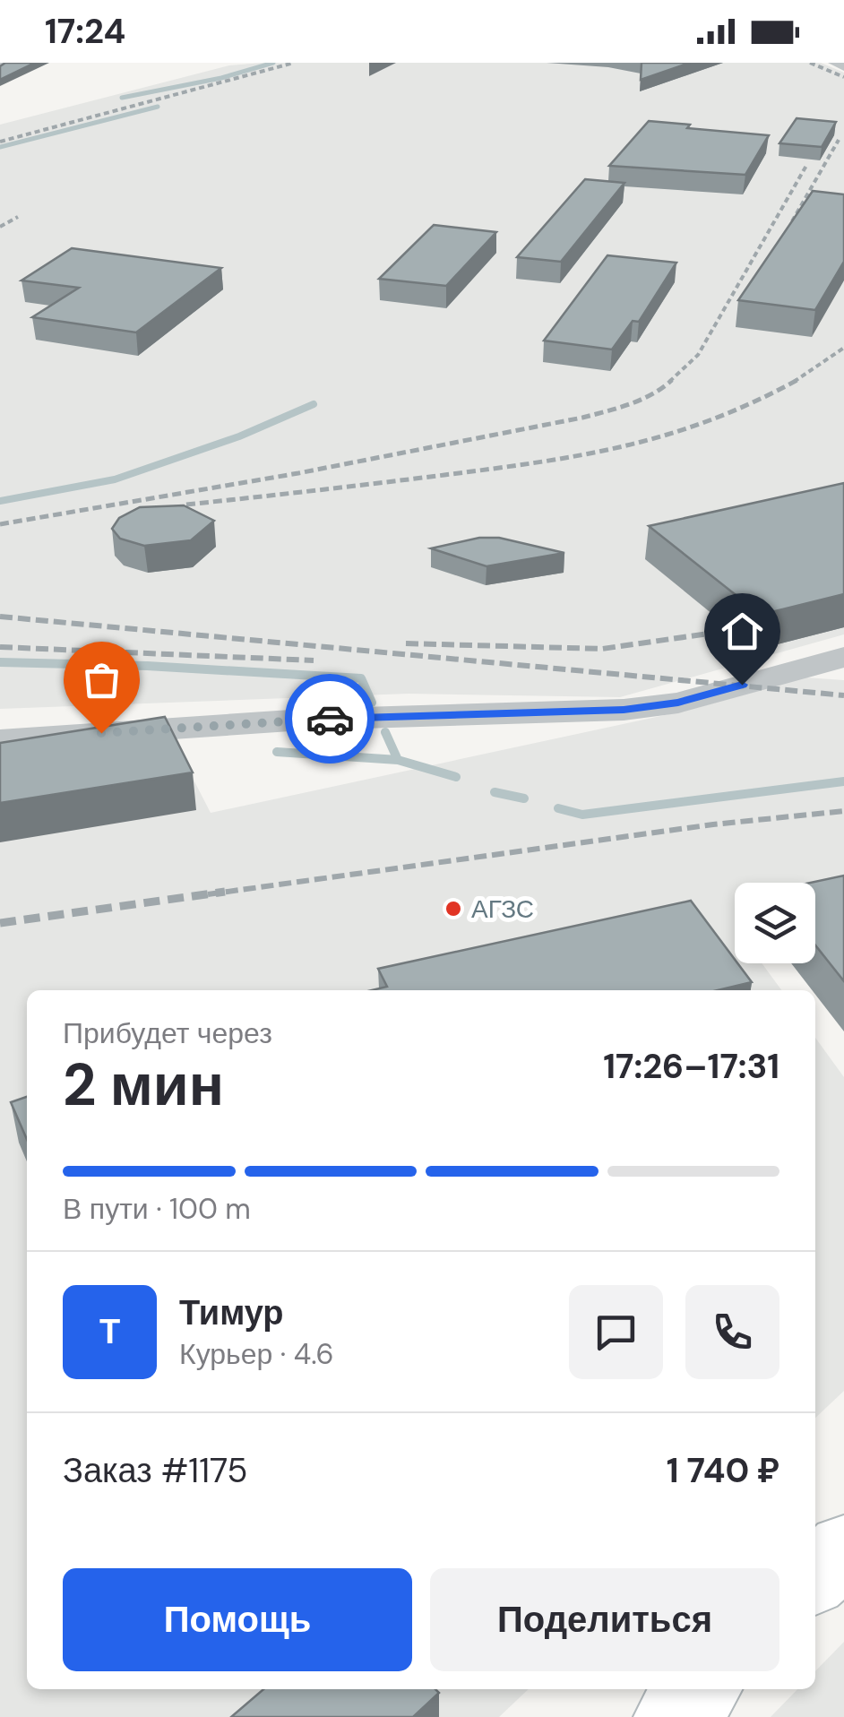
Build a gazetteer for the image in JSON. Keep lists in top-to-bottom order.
{
  "places": ["АГЗС"],
  "page": {
    "status": "17:24",
    "heading": ["2 мин", "Прибудет через", "17:26–17:31"],
    "panel": [
      "Тимур",
      "Курьер · 4.6",
      "Заказ #1175",
      "1 740 ₽"
    ],
    "bar": "В пути · 100 m",
    "round": "Т",
    "buttons": ["Помощь", "Поделиться"]
  }
}
